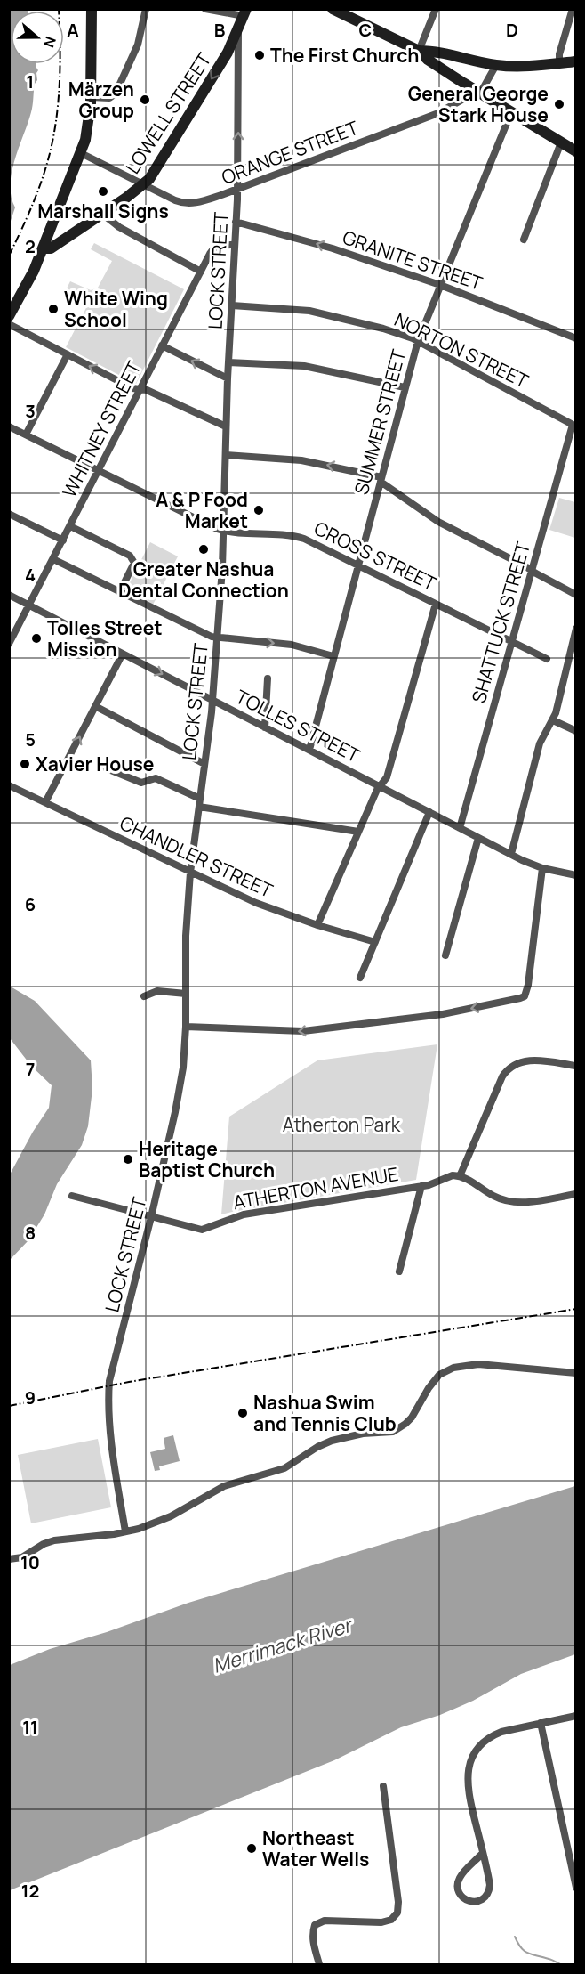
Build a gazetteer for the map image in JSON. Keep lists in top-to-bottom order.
{
  "streets": {
    "street": [
      "LOWELL STREET",
      "ORANGE STREET",
      "GRANITE STREET",
      "LOCK STREET",
      "NORTON STREET",
      "SUMMER STREET",
      "WHITNEY STREET",
      "CROSS STREET",
      "SHATTUCK STREET",
      "TOLLES STREET",
      "CHANDLER STREET",
      "ATHERTON AVENUE"
    ]
  },
  "crossings": [
    ["LOWELL STREET", "ORANGE STREET"],
    ["LOWELL STREET", "LOCK STREET"],
    ["ORANGE STREET", "LOCK STREET"],
    ["GRANITE STREET", "LOCK STREET"],
    ["GRANITE STREET", "SUMMER STREET"],
    ["LOCK STREET", "NORTON STREET"],
    ["LOCK STREET", "WHITNEY STREET"],
    ["LOCK STREET", "CROSS STREET"],
    ["LOCK STREET", "TOLLES STREET"],
    ["LOCK STREET", "CHANDLER STREET"],
    ["LOCK STREET", "ATHERTON AVENUE"],
    ["NORTON STREET", "SUMMER STREET"],
    ["NORTON STREET", "SHATTUCK STREET"],
    ["SUMMER STREET", "CROSS STREET"],
    ["SUMMER STREET", "TOLLES STREET"],
    ["WHITNEY STREET", "CROSS STREET"],
    ["WHITNEY STREET", "TOLLES STREET"],
    ["CROSS STREET", "SHATTUCK STREET"],
    ["SHATTUCK STREET", "TOLLES STREET"]
  ],
  "one_way": ["LOWELL STREET", "GRANITE STREET"],
  "water": ["Merrimack River"],
  "parks": ["Atherton Park"],
  "places": [
    "The First Church",
    "Märzen Group",
    "General George Stark House",
    "Marshall Signs",
    "White Wing School",
    "A & P Food Market",
    "Greater Nashua Dental Connection",
    "Tolles Street Mission",
    "Xavier House",
    "Heritage Baptist Church",
    "Nashua Swim and Tennis Club",
    "Northeast Water Wells"
  ],
  "north": "right",
  "grid": {
    "columns": [
      "A",
      "B",
      "C",
      "D"
    ],
    "rows": [
      "1",
      "2",
      "3",
      "4",
      "5",
      "6",
      "7",
      "8",
      "9",
      "10",
      "11",
      "12"
    ]
  }
}
